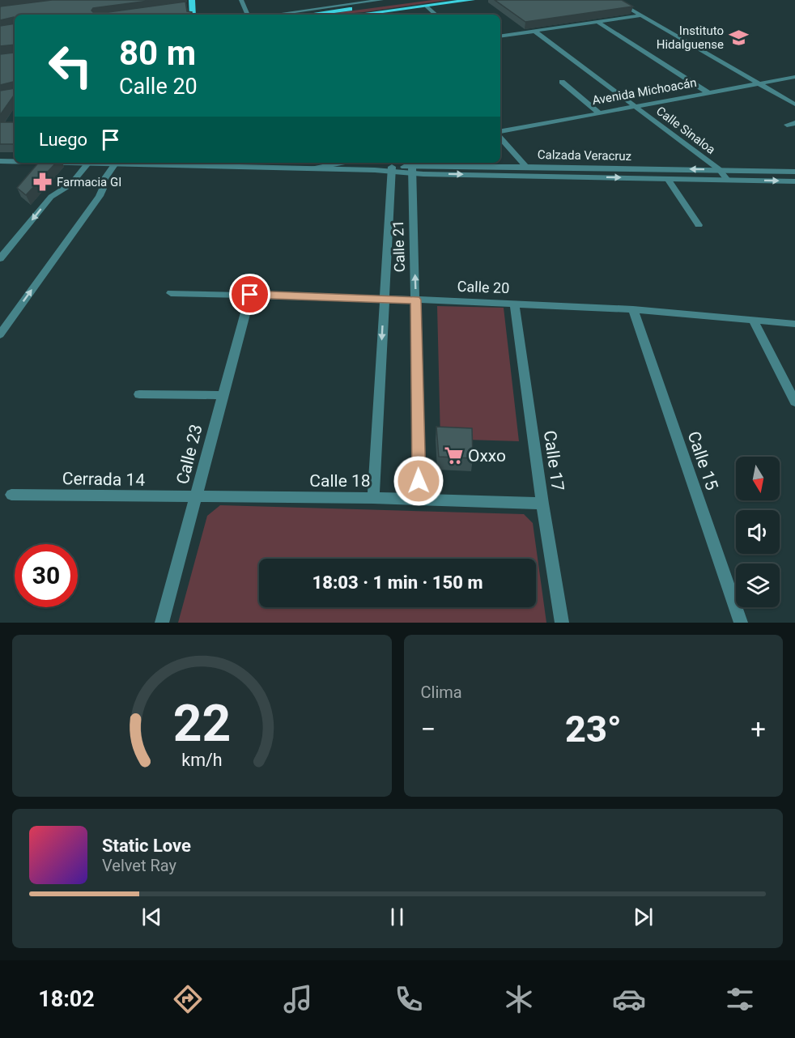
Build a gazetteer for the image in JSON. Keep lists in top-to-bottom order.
{
  "streets": {
    "street": [
      "Avenida Michoacán",
      "Calle Sinaloa",
      "Calzada Veracruz",
      "Calle 21",
      "Calle 20",
      "Calle 23",
      "Calle 17",
      "Calle 15",
      "Cerrada 14",
      "Calle 18"
    ]
  },
  "crossings": [
    ["Avenida Michoacán", "Calle Sinaloa"],
    ["Calle Sinaloa", "Calzada Veracruz"],
    ["Calzada Veracruz", "Calle 21"],
    ["Calle 21", "Calle 20"],
    ["Calle 21", "Calle 18"],
    ["Calle 20", "Calle 23"],
    ["Calle 20", "Calle 17"],
    ["Calle 20", "Calle 15"],
    ["Calle 23", "Cerrada 14"],
    ["Calle 23", "Calle 18"],
    ["Calle 17", "Calle 18"],
    ["Cerrada 14", "Calle 18"]
  ],
  "places": {
    "school or university": ["Instituto Hidalguense"],
    "pharmacy": ["Farmacia GI"],
    "supermarket": ["Oxxo"]
  },
  "north": "bottom",
  "page": {
    "turn": ["80 m", "Calle 20"],
    "then": "Luego",
    "limit": "30",
    "trip": "18:03 · 1 min · 150 m",
    "tile": "Clima",
    "heat": ["−", "23°", "+"],
    "song": ["Static Love", "Velvet Ray"],
    "tabs": "18:02",
    "gauge": ["22", "km/h"]
  }
}
